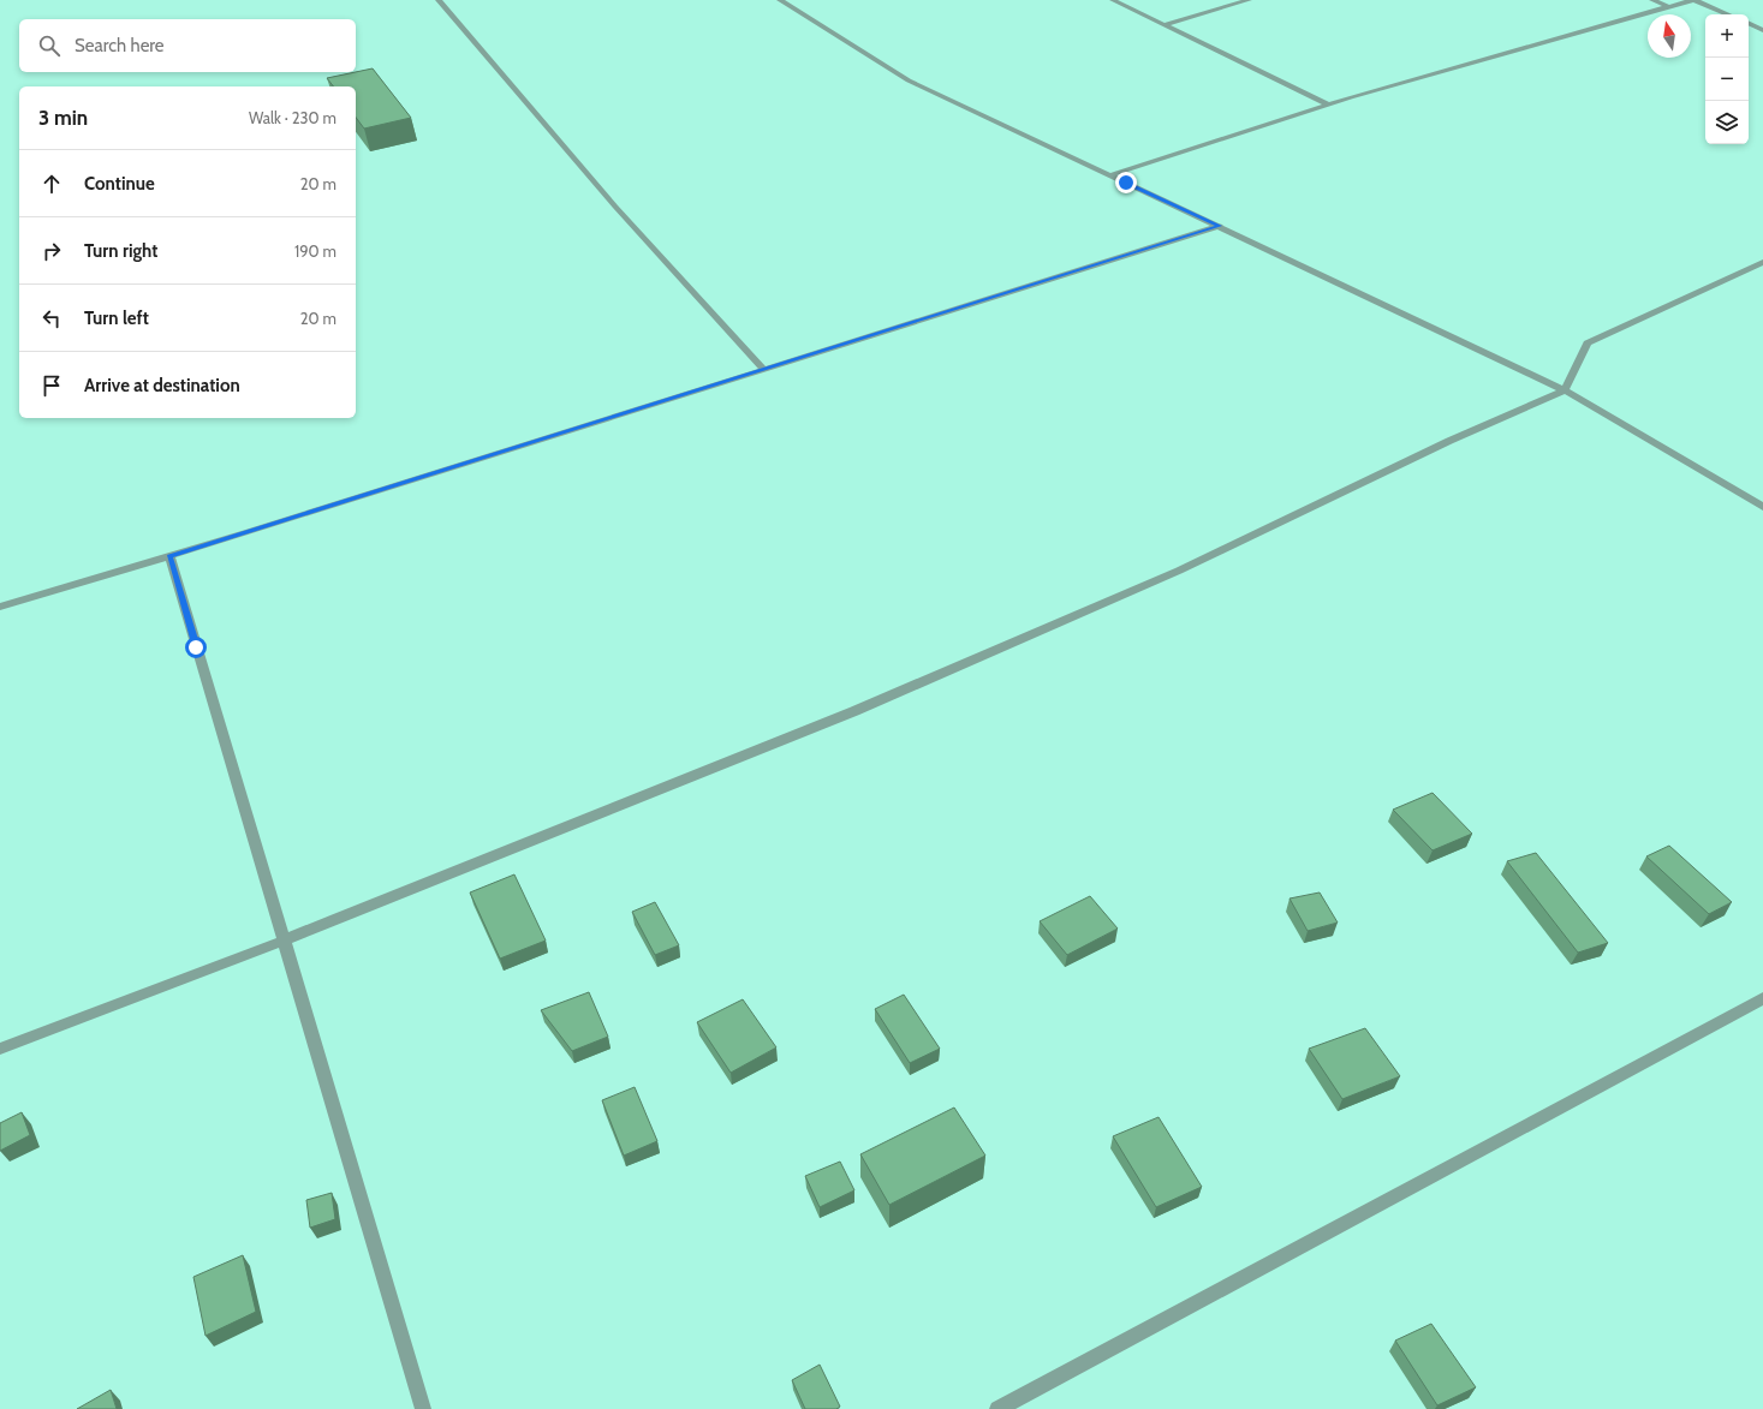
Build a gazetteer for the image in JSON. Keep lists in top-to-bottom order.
{
  "north": "top",
  "page": {
    "map_buttons": ["+", "−"],
    "search": "Search here",
    "heading": ["3 min", "Walk · 230 m"],
    "list": [
      ["Continue", "20 m"],
      ["Turn right", "190 m"],
      ["Turn left", "20 m"],
      "Arrive at destination"
    ]
  }
}
